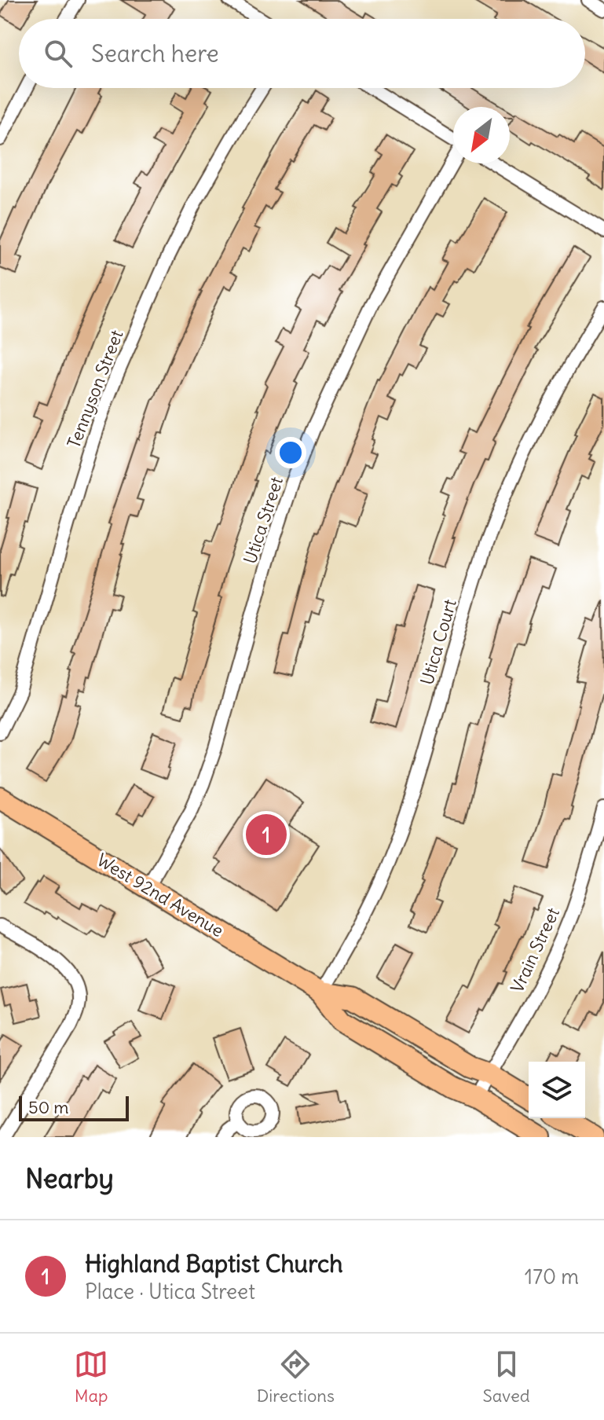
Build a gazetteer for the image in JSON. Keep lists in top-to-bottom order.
{
  "streets": {
    "main road": ["West 92nd Avenue"],
    "street": [
      "Tennyson Street",
      "Utica Street",
      "Utica Court",
      "Vrain Street"
    ]
  },
  "crossings": [
    ["Utica Street", "West 92nd Avenue"],
    ["Utica Court", "West 92nd Avenue"],
    ["West 92nd Avenue", "Vrain Street"]
  ],
  "scale_bar": "50 m",
  "north": "bottom left",
  "page": {
    "search": "Search here",
    "pins": "1",
    "scale": "50 m",
    "heading": "Nearby",
    "list": [
      {
        "mark": "1",
        "name": "Highland Baptist Church",
        "note": "Place · Utica Street",
        "value": "170 m"
      }
    ],
    "nav": ["Map", "Directions", "Saved"]
  }
}
